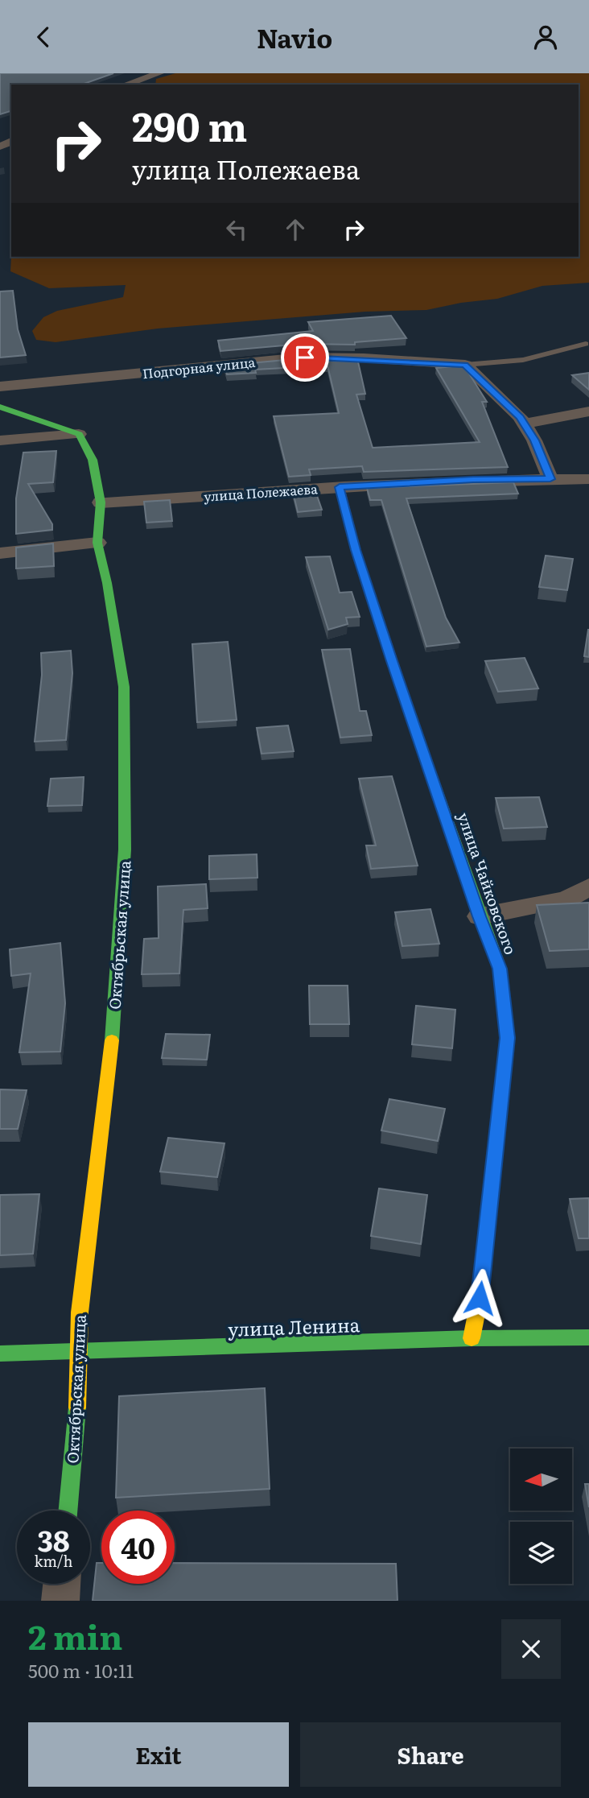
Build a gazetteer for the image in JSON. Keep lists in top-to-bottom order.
{
  "streets": {
    "street": [
      "Подгорная улица",
      "улица Полежаева",
      "улица Чайковского",
      "Октябрьская улица",
      "улица Ленина"
    ]
  },
  "crossings": [
    ["улица Полежаева", "улица Чайковского"],
    ["улица Полежаева", "Октябрьская улица"],
    ["улица Чайковского", "улица Ленина"],
    ["Октябрьская улица", "улица Ленина"]
  ],
  "north": "left",
  "page": {
    "header": "Navio",
    "turn": ["290 m", "улица Полежаева"],
    "speed": "38 km/h",
    "limit": "40",
    "heading": ["2 min", "500 m · 10:11"],
    "buttons": ["Exit", "Share"]
  }
}
